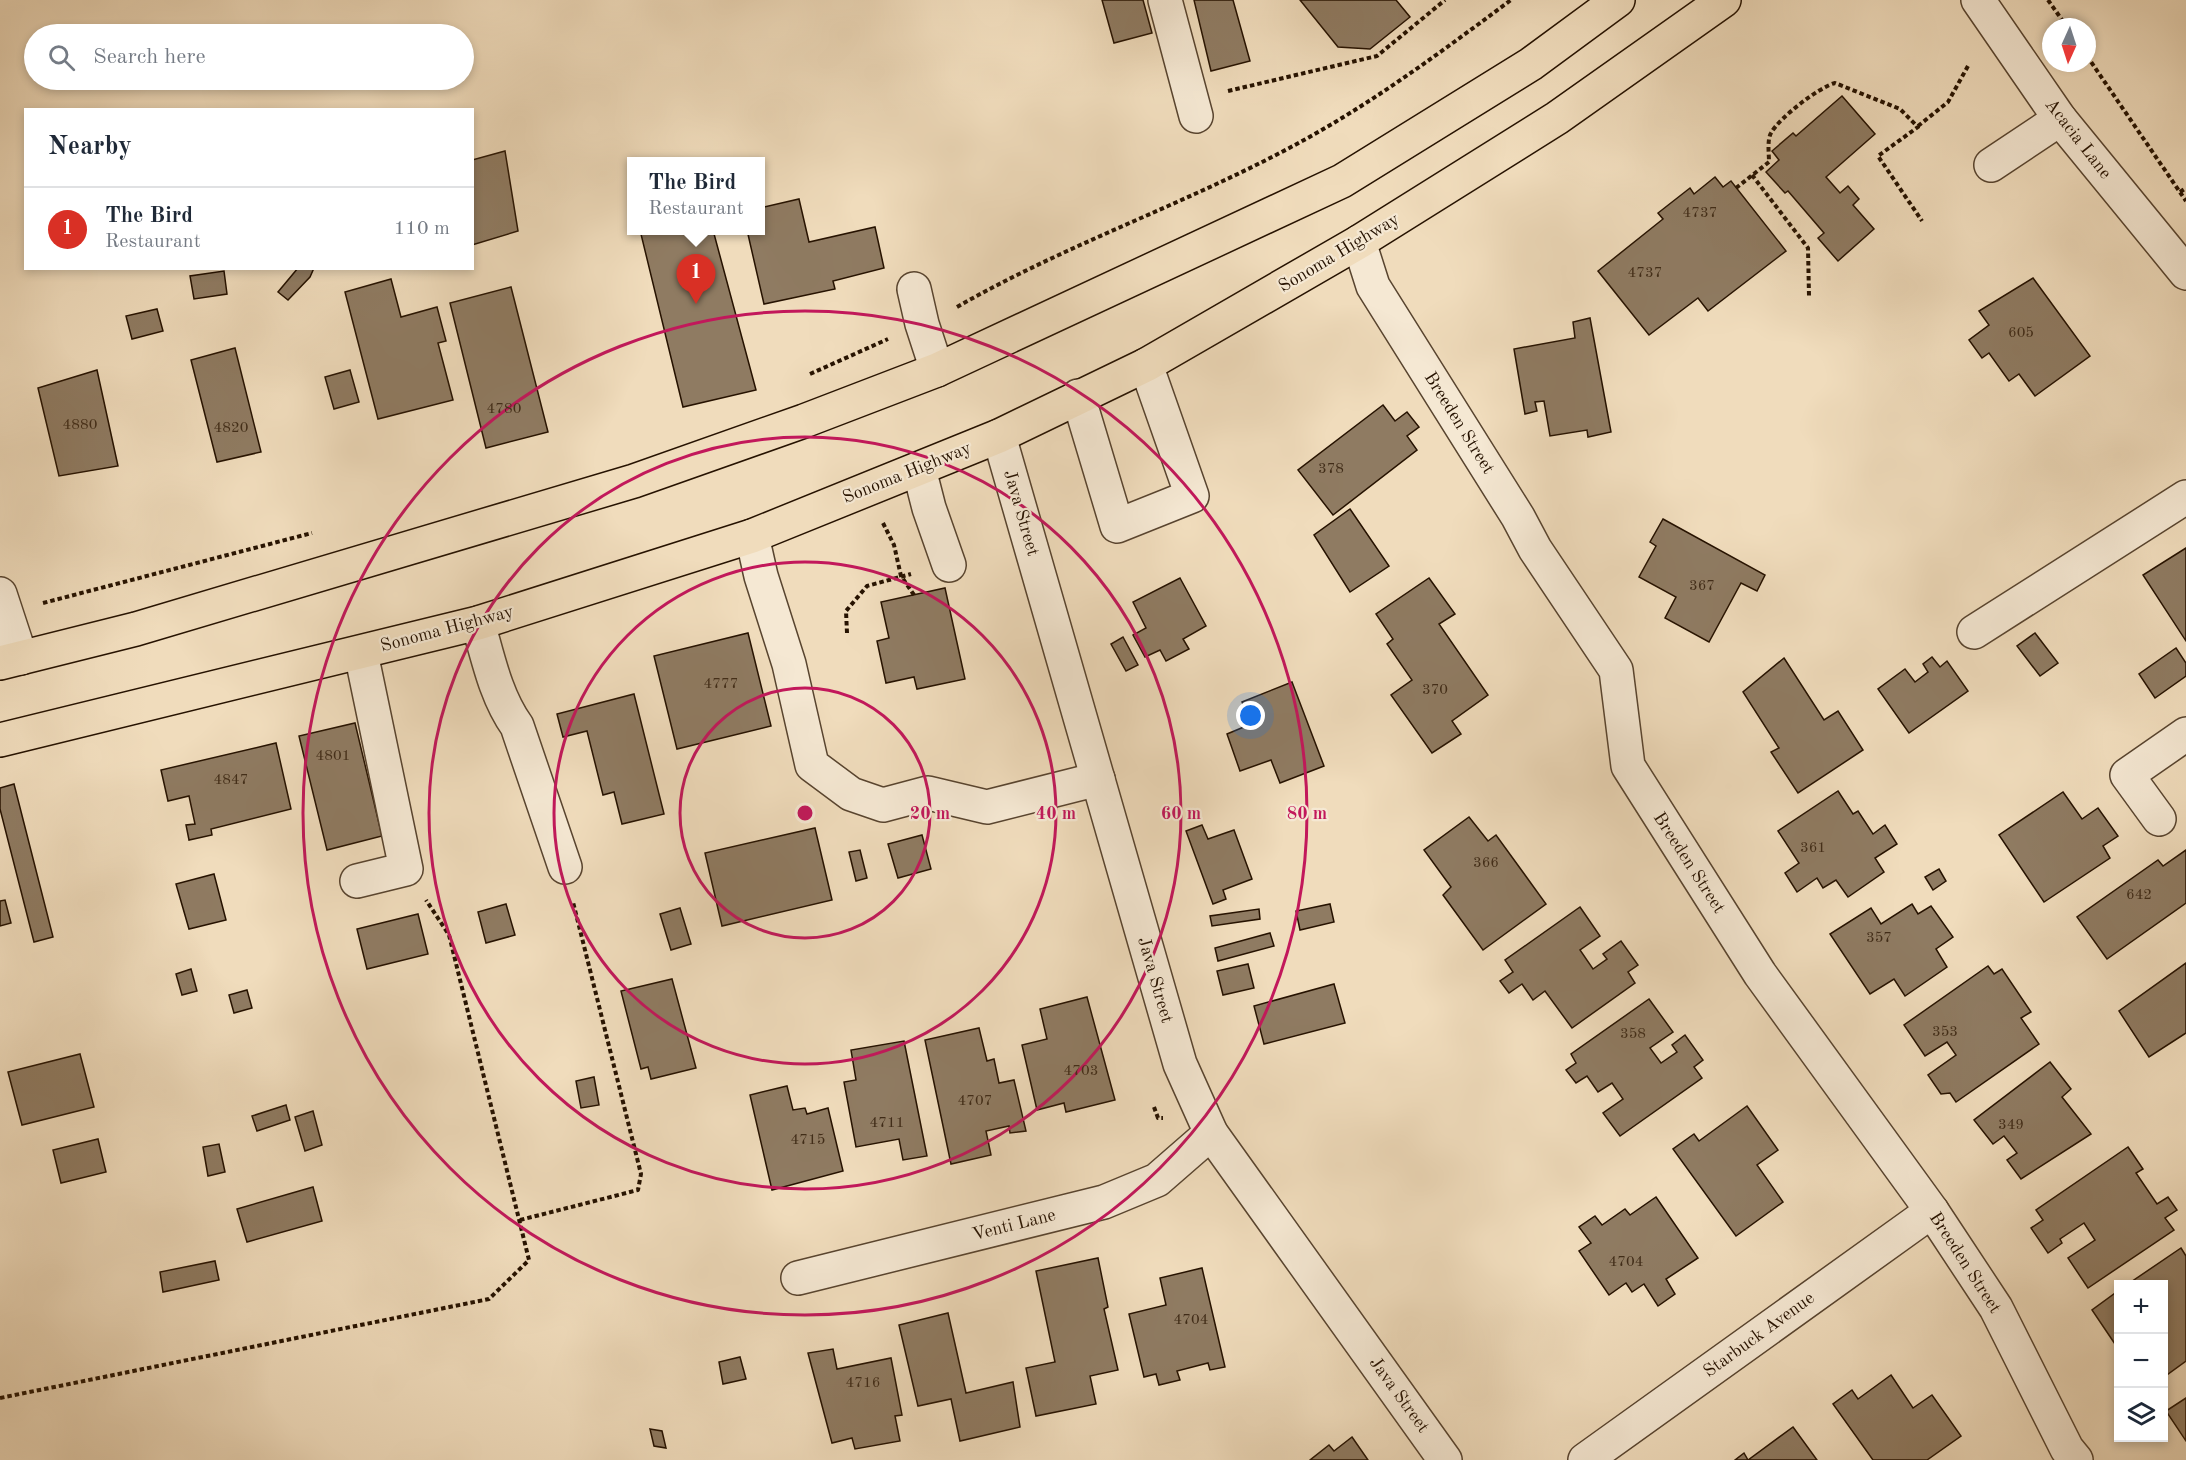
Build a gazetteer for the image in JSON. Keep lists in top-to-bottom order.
{
  "streets": {
    "main road": ["Sonoma Highway"],
    "street": [
      "Acacia Lane",
      "Breeden Street",
      "Java Street",
      "Venti Lane",
      "Starbuck Avenue"
    ]
  },
  "crossings": [
    ["Sonoma Highway", "Breeden Street"],
    ["Sonoma Highway", "Java Street"],
    ["Breeden Street", "Starbuck Avenue"],
    ["Java Street", "Venti Lane"]
  ],
  "house_numbers": [
    "4737",
    "4737",
    "605",
    "4780",
    "4880",
    "4820",
    "378",
    "367",
    "4777",
    "370",
    "4801",
    "4847",
    "361",
    "366",
    "642",
    "357",
    "353",
    "358",
    "4703",
    "4707",
    "4711",
    "349",
    "4715",
    "4704",
    "4704",
    "4716"
  ],
  "north": "bottom",
  "page": {
    "search": "Search here",
    "heading": "Nearby",
    "popup": ["The Bird", "Restaurant"],
    "list": [
      {
        "mark": "1",
        "name": "The Bird",
        "note": "Restaurant",
        "value": "110 m"
      }
    ],
    "pins": "1",
    "map_buttons": ["+", "−"]
  },
  "rings": [
    "20 m",
    "40 m",
    "60 m",
    "80 m"
  ]
}
